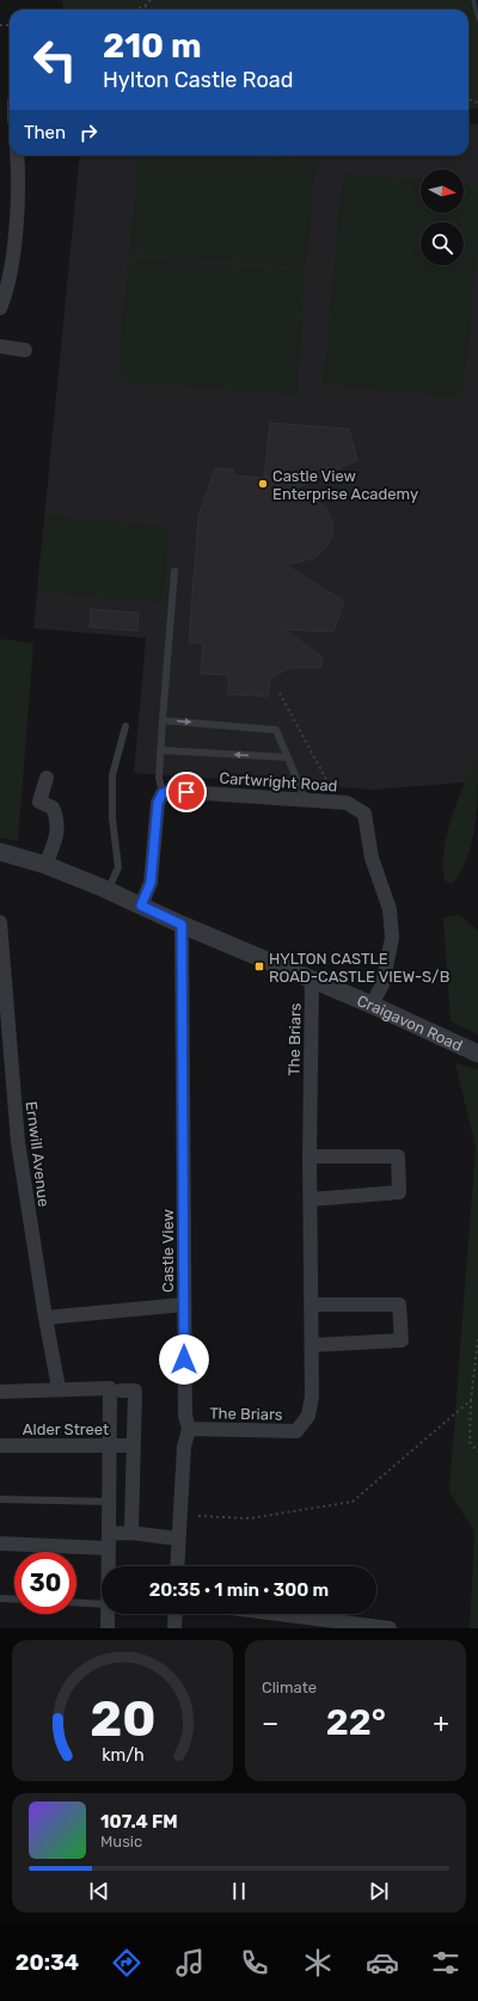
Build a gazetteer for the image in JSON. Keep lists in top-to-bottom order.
{
  "streets": {
    "street": [
      "Cartwright Road",
      "Craigavon Road",
      "The Briars",
      "Ernwill Avenue",
      "Castle View",
      "Alder Street"
    ]
  },
  "crossings": [
    ["Cartwright Road", "Craigavon Road"],
    ["Craigavon Road", "The Briars"],
    ["Craigavon Road", "Castle View"],
    ["The Briars", "Castle View"]
  ],
  "places": {
    "other": ["Castle View Enterprise Academy"],
    "transit": ["HYLTON CASTLE ROAD-CASTLE VIEW-S/B"]
  },
  "north": "right",
  "page": {
    "turn": ["210 m", "Hylton Castle Road"],
    "then": "Then",
    "limit": "30",
    "trip": "20:35 · 1 min · 300 m",
    "tile": "Climate",
    "heat": ["−", "22°", "+"],
    "song": ["107.4 FM", "Music"],
    "tabs": "20:34",
    "gauge": ["20", "km/h"]
  }
}
